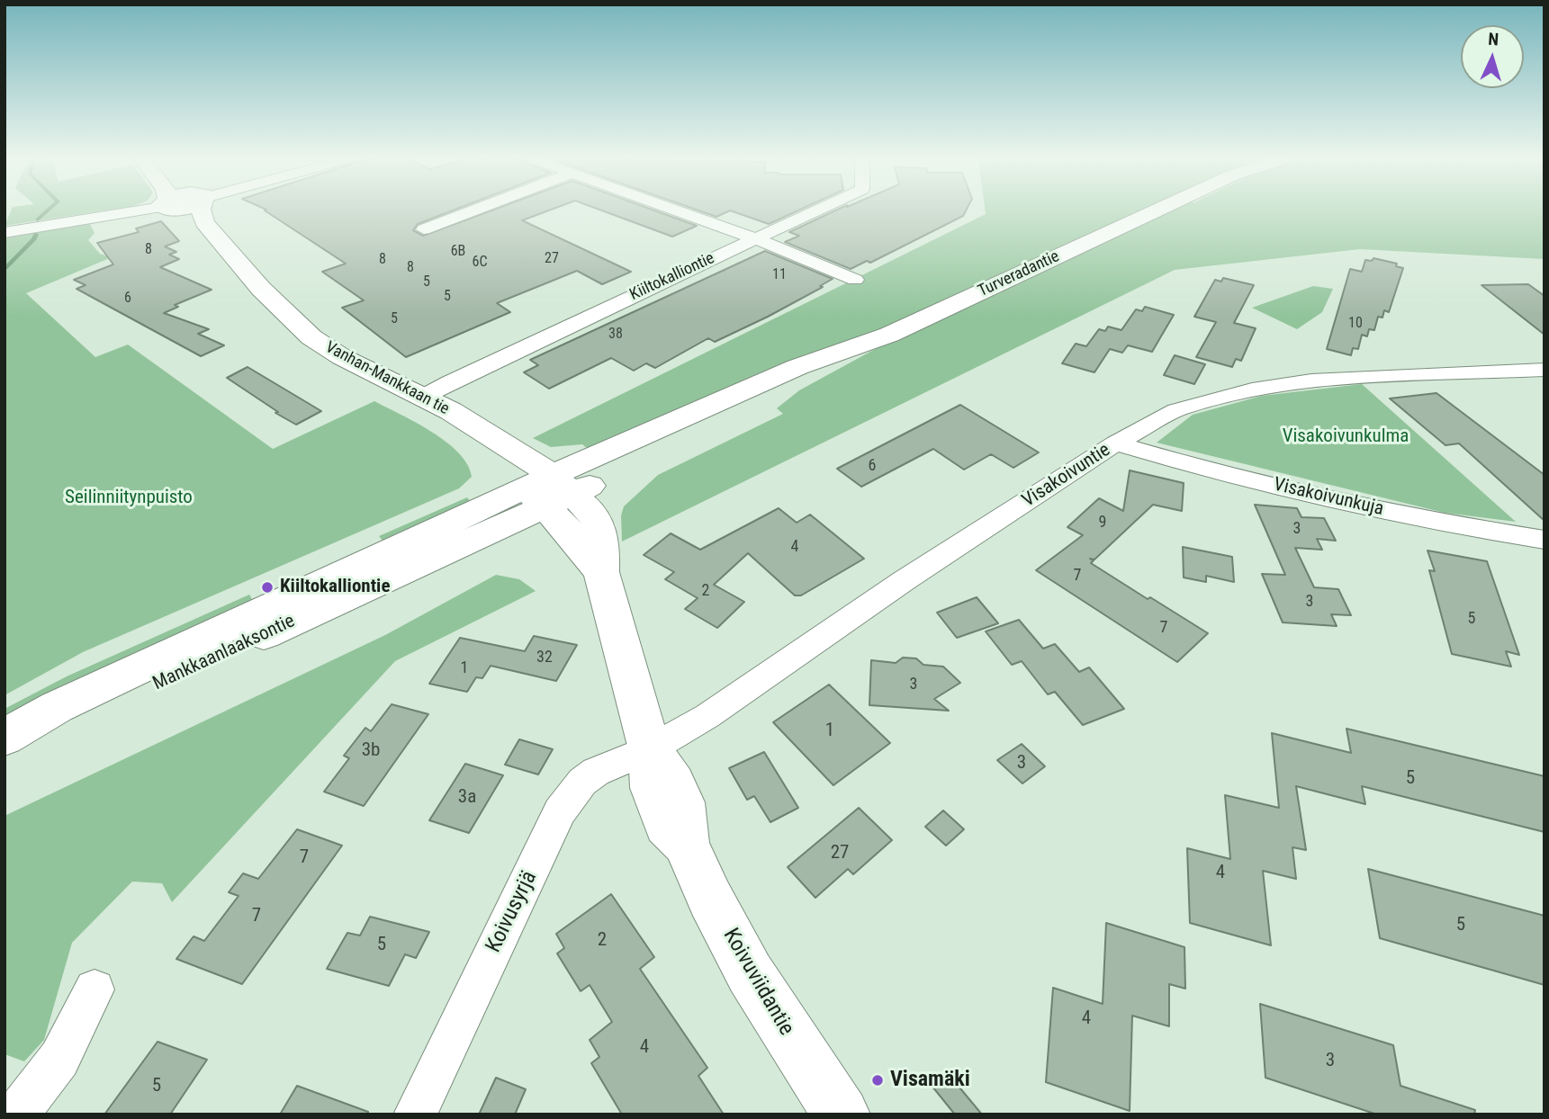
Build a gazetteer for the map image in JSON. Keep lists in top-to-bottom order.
{
  "streets": {
    "main road": [
      "Turveradantie",
      "Vanhan-Mankkaan tie",
      "Mankkaanlaaksontie",
      "Koivuviidantie"
    ],
    "street": [
      "Kiiltokalliontie",
      "Visakoivuntie",
      "Visakoivunkuja",
      "Koivusyrjä"
    ]
  },
  "crossings": [
    ["Turveradantie", "Vanhan-Mankkaan tie"],
    ["Turveradantie", "Mankkaanlaaksontie"],
    ["Turveradantie", "Koivuviidantie"],
    ["Kiiltokalliontie", "Vanhan-Mankkaan tie"],
    ["Vanhan-Mankkaan tie", "Mankkaanlaaksontie"],
    ["Vanhan-Mankkaan tie", "Koivuviidantie"],
    ["Visakoivuntie", "Visakoivunkuja"],
    ["Visakoivuntie", "Koivusyrjä"],
    ["Visakoivuntie", "Koivuviidantie"],
    ["Mankkaanlaaksontie", "Koivuviidantie"],
    ["Koivusyrjä", "Koivuviidantie"]
  ],
  "parks": ["Visakoivunkulma", "Seilinniitynpuisto"],
  "places": ["Kiiltokalliontie", "Visamäki"],
  "house_numbers": [
    "8",
    "6B",
    "27",
    "8",
    "6C",
    "8",
    "11",
    "5",
    "5",
    "6",
    "5",
    "10",
    "38",
    "6",
    "9",
    "3",
    "4",
    "7",
    "2",
    "3",
    "5",
    "7",
    "32",
    "1",
    "3",
    "1",
    "3b",
    "3",
    "5",
    "3a",
    "27",
    "7",
    "4",
    "7",
    "5",
    "2",
    "5",
    "4",
    "4",
    "3",
    "5"
  ],
  "north": "top"
}
